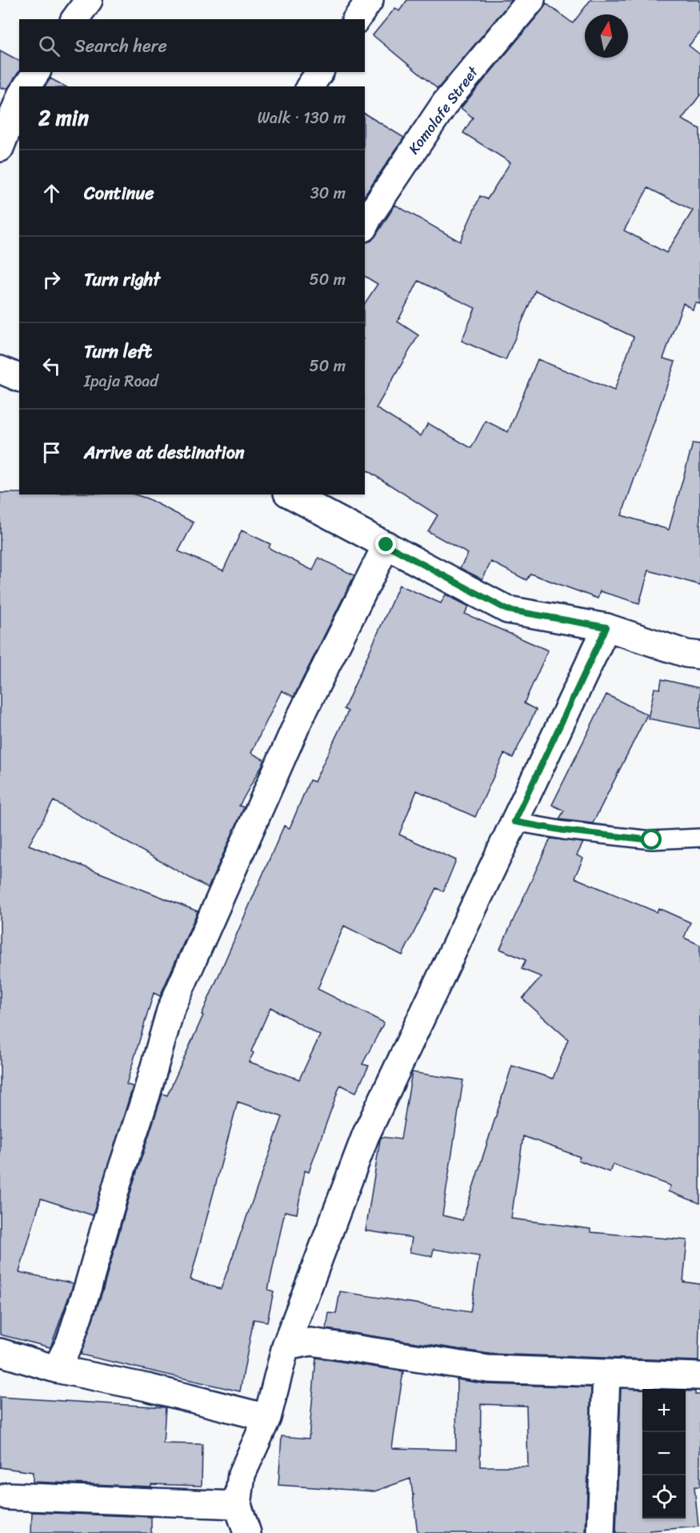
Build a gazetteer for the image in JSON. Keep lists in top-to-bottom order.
{
  "streets": {
    "street": ["Komolafe Street"]
  },
  "north": "top",
  "page": {
    "search": "Search here",
    "heading": ["2 min", "Walk · 130 m"],
    "list": [
      ["Continue", "30 m"],
      ["Turn right", "50 m"],
      ["Turn left", "Ipaja Road", "50 m"],
      "Arrive at destination"
    ],
    "map_buttons": ["+", "−"]
  }
}
